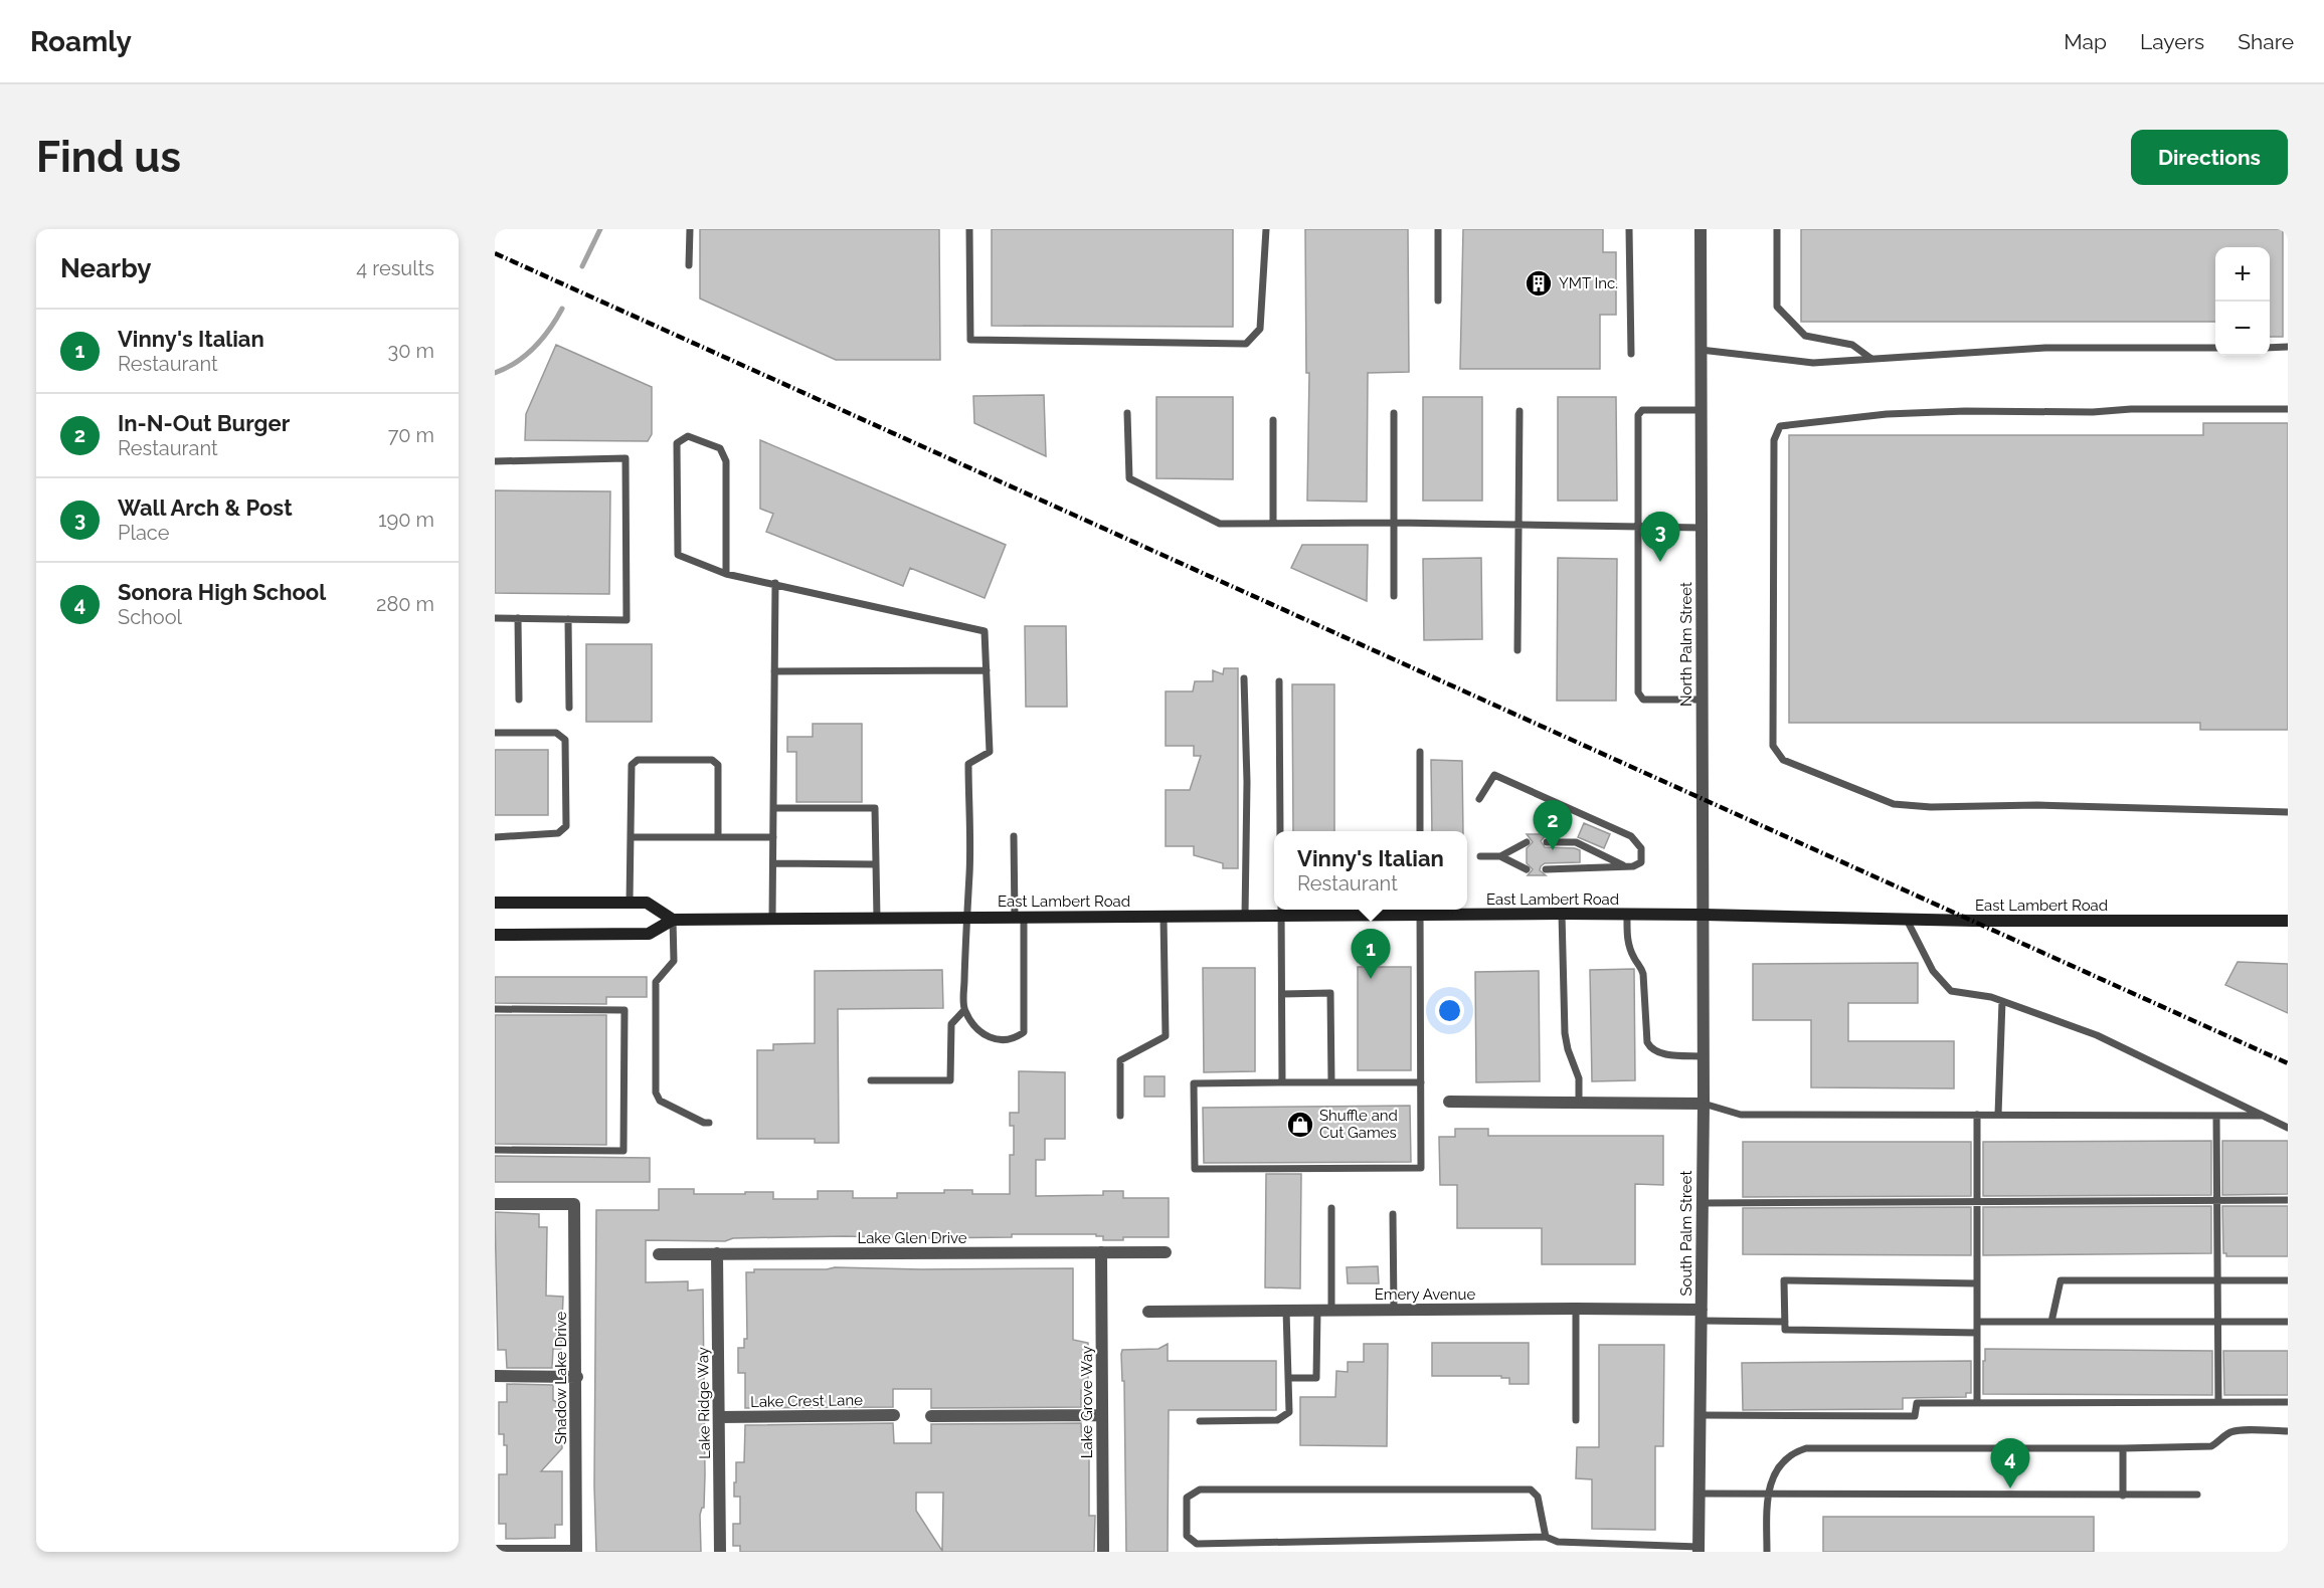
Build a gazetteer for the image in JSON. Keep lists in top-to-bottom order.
{
  "streets": {
    "main road": ["East Lambert Road"],
    "street": [
      "North Palm Street",
      "South Palm Street",
      "Lake Glen Drive",
      "Emery Avenue",
      "Shadow Lake Drive",
      "Lake Crest Lane",
      "Lake Grove Way",
      "Lake Ridge Way"
    ]
  },
  "crossings": [
    ["North Palm Street", "East Lambert Road"],
    ["North Palm Street", "South Palm Street"],
    ["East Lambert Road", "South Palm Street"],
    ["South Palm Street", "Emery Avenue"],
    ["Lake Glen Drive", "Lake Grove Way"],
    ["Lake Glen Drive", "Lake Ridge Way"],
    ["Lake Crest Lane", "Lake Ridge Way"]
  ],
  "places": {
    "building": ["YMT Inc."],
    "shop": ["Shuffle and Cut Games"]
  },
  "page": {
    "header": "Roamly",
    "nav": ["Map", "Layers", "Share"],
    "buttons": "Directions",
    "title": "Find us",
    "heading": ["Nearby", "4 results"],
    "map_buttons": ["+", "−"],
    "list": [
      {
        "mark": "1",
        "name": "Vinny's Italian",
        "note": "Restaurant",
        "value": "30 m"
      },
      {
        "mark": "2",
        "name": "In-N-Out Burger",
        "note": "Restaurant",
        "value": "70 m"
      },
      {
        "mark": "3",
        "name": "Wall Arch & Post",
        "note": "Place",
        "value": "190 m"
      },
      {
        "mark": "4",
        "name": "Sonora High School",
        "note": "School",
        "value": "280 m"
      }
    ],
    "pins": [
      "3",
      "2",
      "1",
      "4"
    ],
    "popup": ["Vinny's Italian", "Restaurant"]
  }
}
